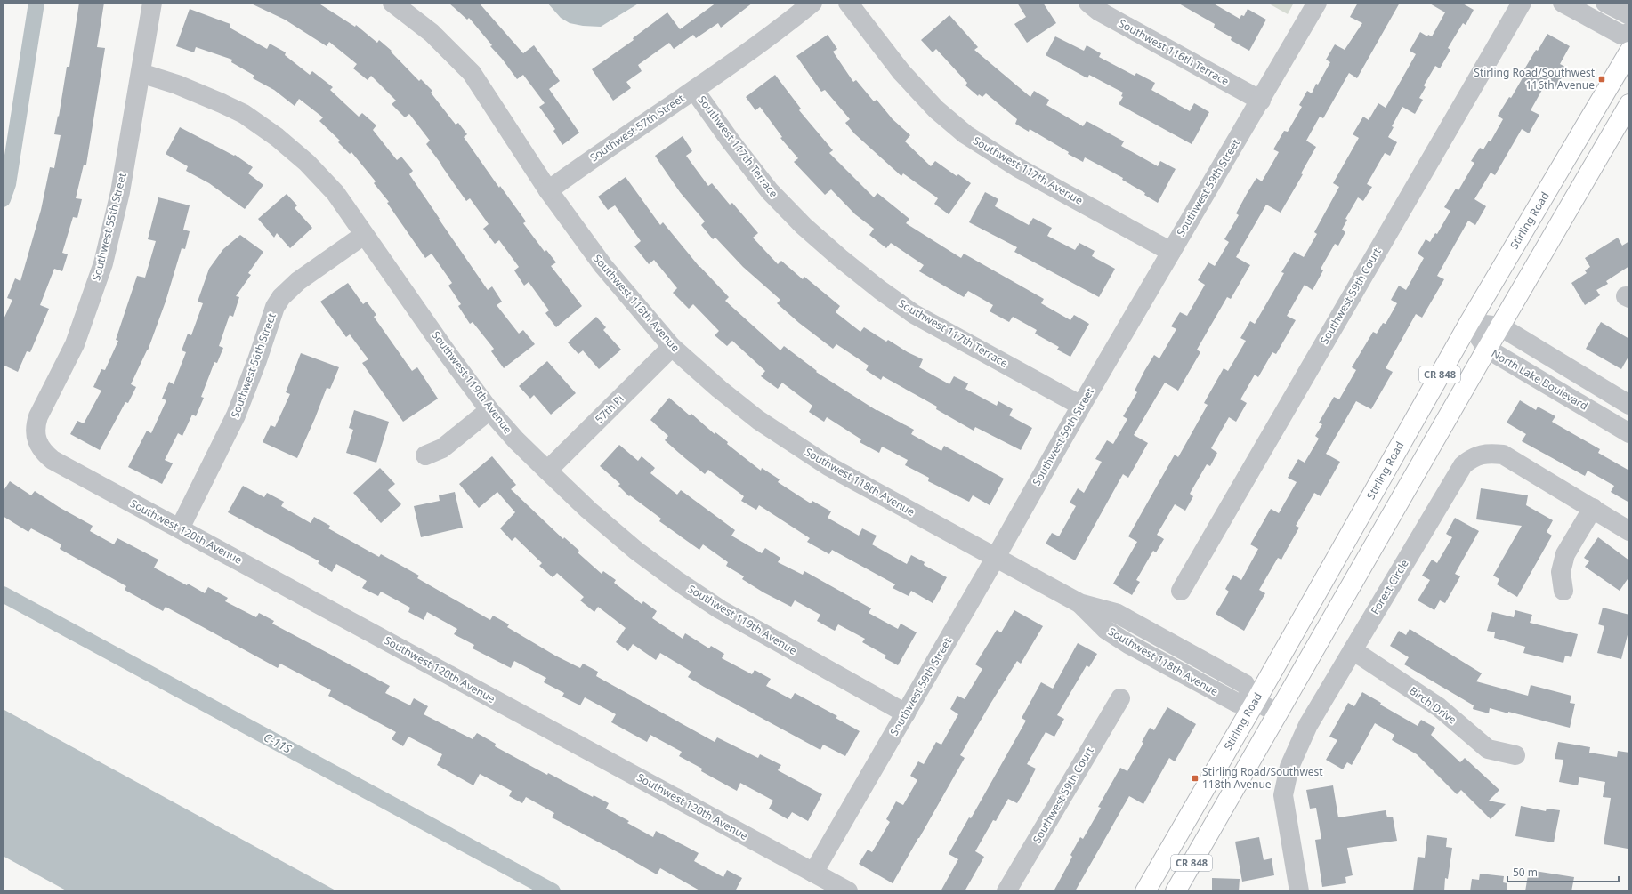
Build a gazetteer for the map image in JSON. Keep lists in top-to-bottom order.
{
  "streets": {
    "main road": ["Stirling Road", "CR 848"],
    "street": [
      "Southwest 116th Terrace",
      "Southwest 57th Street",
      "Southwest 117th Terrace",
      "Southwest 117th Avenue",
      "Southwest 59th Street",
      "Southwest 55th Street",
      "Southwest 59th Court",
      "Southwest 118th Avenue",
      "Southwest 56th Street",
      "North Lake Boulevard",
      "Southwest 119th Avenue",
      "57th Pi",
      "Southwest 120th Avenue",
      "Forest Circle",
      "Birch Drive"
    ]
  },
  "crossings": [
    ["Southwest 116th Terrace", "Southwest 59th Street"],
    ["Southwest 57th Street", "Southwest 117th Terrace"],
    ["Southwest 57th Street", "Southwest 118th Avenue"],
    ["Southwest 117th Terrace", "Southwest 59th Street"],
    ["Southwest 117th Avenue", "Southwest 59th Street"],
    ["Southwest 59th Street", "Southwest 118th Avenue"],
    ["Southwest 59th Street", "Southwest 119th Avenue"],
    ["Southwest 59th Street", "Southwest 120th Avenue"],
    ["Stirling Road", "Southwest 118th Avenue"],
    ["Stirling Road", "North Lake Boulevard"],
    ["Southwest 55th Street", "Southwest 119th Avenue"],
    ["Southwest 55th Street", "Southwest 120th Avenue"],
    ["Southwest 118th Avenue", "CR 848"],
    ["Southwest 118th Avenue", "57th Pi"],
    ["Southwest 56th Street", "Southwest 119th Avenue"],
    ["Southwest 56th Street", "Southwest 120th Avenue"],
    ["CR 848", "North Lake Boulevard"],
    ["Southwest 119th Avenue", "57th Pi"],
    ["Forest Circle", "Birch Drive"]
  ],
  "water": ["C-11S"],
  "places": {
    "transit": ["Stirling Road/Southwest 116th Avenue", "Stirling Road/Southwest 118th Avenue"]
  },
  "scale_bar": "50 m"
}
